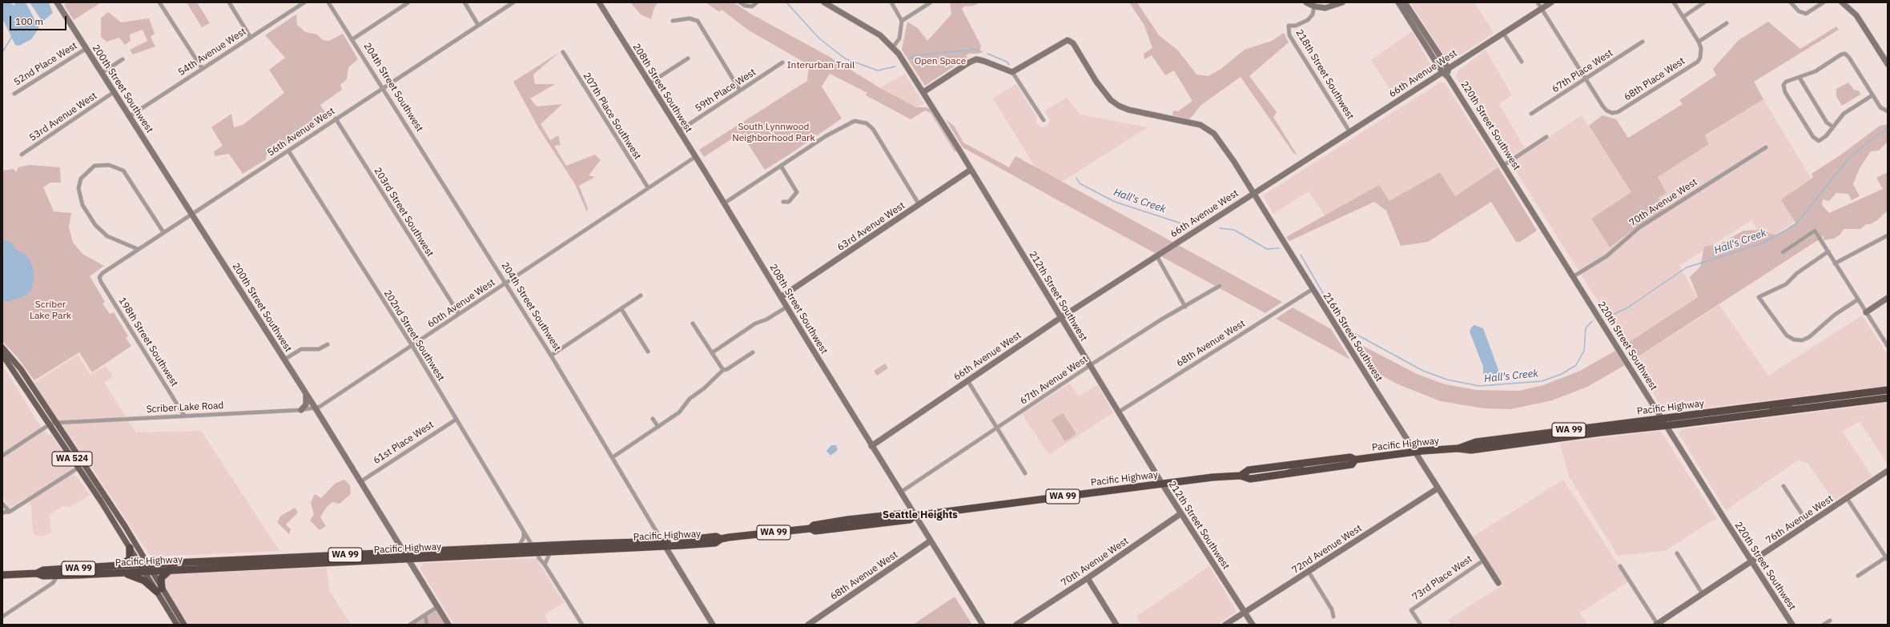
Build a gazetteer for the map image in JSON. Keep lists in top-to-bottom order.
{
  "streets": {
    "highway": ["Pacific Highway", "WA 99"],
    "main road": ["WA 524"],
    "street": [
      "54th Avenue West",
      "52nd Place West",
      "67th Place West",
      "66th Avenue West",
      "218th Street Southwest",
      "68th Place West",
      "204th Street Southwest",
      "208th Street Southwest",
      "200th Street Southwest",
      "59th Place West",
      "207th Place Southwest",
      "53rd Avenue West",
      "220th Street Southwest",
      "56th Avenue West",
      "70th Avenue West",
      "203rd Street Southwest",
      "63rd Avenue West",
      "212th Street Southwest",
      "60th Avenue West",
      "202nd Street Southwest",
      "216th Street Southwest",
      "198th Street Southwest",
      "68th Avenue West",
      "67th Avenue West",
      "Scriber Lake Road",
      "61st Place West",
      "76th Avenue West",
      "72nd Avenue West",
      "73rd Place West"
    ]
  },
  "crossings": [
    ["54th Avenue West", "200th Street Southwest"],
    ["52nd Place West", "200th Street Southwest"],
    ["67th Place West", "68th Place West"],
    ["66th Avenue West", "218th Street Southwest"],
    ["66th Avenue West", "208th Street Southwest"],
    ["66th Avenue West", "220th Street Southwest"],
    ["66th Avenue West", "212th Street Southwest"],
    ["66th Avenue West", "216th Street Southwest"],
    ["204th Street Southwest", "56th Avenue West"],
    ["204th Street Southwest", "60th Avenue West"],
    ["204th Street Southwest", "Pacific Highway"],
    ["208th Street Southwest", "59th Place West"],
    ["208th Street Southwest", "63rd Avenue West"],
    ["208th Street Southwest", "60th Avenue West"],
    ["208th Street Southwest", "68th Avenue West"],
    ["208th Street Southwest", "67th Avenue West"],
    ["208th Street Southwest", "Pacific Highway"],
    ["200th Street Southwest", "53rd Avenue West"],
    ["200th Street Southwest", "56th Avenue West"],
    ["200th Street Southwest", "60th Avenue West"],
    ["200th Street Southwest", "Scriber Lake Road"],
    ["200th Street Southwest", "Pacific Highway"],
    ["200th Street Southwest", "61st Place West"],
    ["207th Place Southwest", "60th Avenue West"],
    ["220th Street Southwest", "70th Avenue West"],
    ["220th Street Southwest", "Pacific Highway"],
    ["220th Street Southwest", "76th Avenue West"],
    ["56th Avenue West", "203rd Street Southwest"],
    ["56th Avenue West", "202nd Street Southwest"],
    ["56th Avenue West", "198th Street Southwest"],
    ["70th Avenue West", "212th Street Southwest"],
    ["203rd Street Southwest", "60th Avenue West"],
    ["63rd Avenue West", "212th Street Southwest"],
    ["212th Street Southwest", "68th Avenue West"],
    ["212th Street Southwest", "67th Avenue West"],
    ["212th Street Southwest", "Pacific Highway"],
    ["212th Street Southwest", "72nd Avenue West"],
    ["60th Avenue West", "202nd Street Southwest"],
    ["60th Avenue West", "Scriber Lake Road"],
    ["202nd Street Southwest", "Pacific Highway"],
    ["202nd Street Southwest", "61st Place West"],
    ["216th Street Southwest", "68th Avenue West"],
    ["216th Street Southwest", "Pacific Highway"],
    ["216th Street Southwest", "72nd Avenue West"],
    ["216th Street Southwest", "73rd Place West"],
    ["198th Street Southwest", "Scriber Lake Road"],
    ["Scriber Lake Road", "WA 524"],
    ["Pacific Highway", "WA 524"]
  ],
  "districts": ["Seattle Heights"],
  "water": ["Hall's Creek"],
  "parks": [
    "Open Space",
    "Interurban Trail",
    "South Lynnwood Neighborhood Park",
    "Scriber Lake Park"
  ],
  "scale_bar": "100 m"
}
